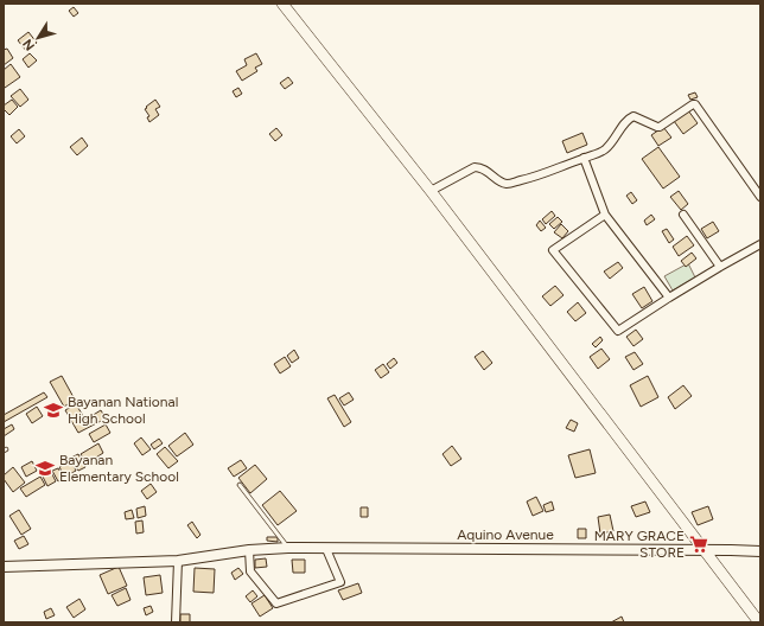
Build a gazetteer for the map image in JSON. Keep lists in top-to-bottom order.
{
  "streets": {
    "street": ["Aquino Avenue"]
  },
  "places": {
    "school or university": ["Bayanan National High School", "Bayanan Elementary School"],
    "supermarket": ["MARY GRACE STORE"]
  },
  "north": "bottom left"
}
